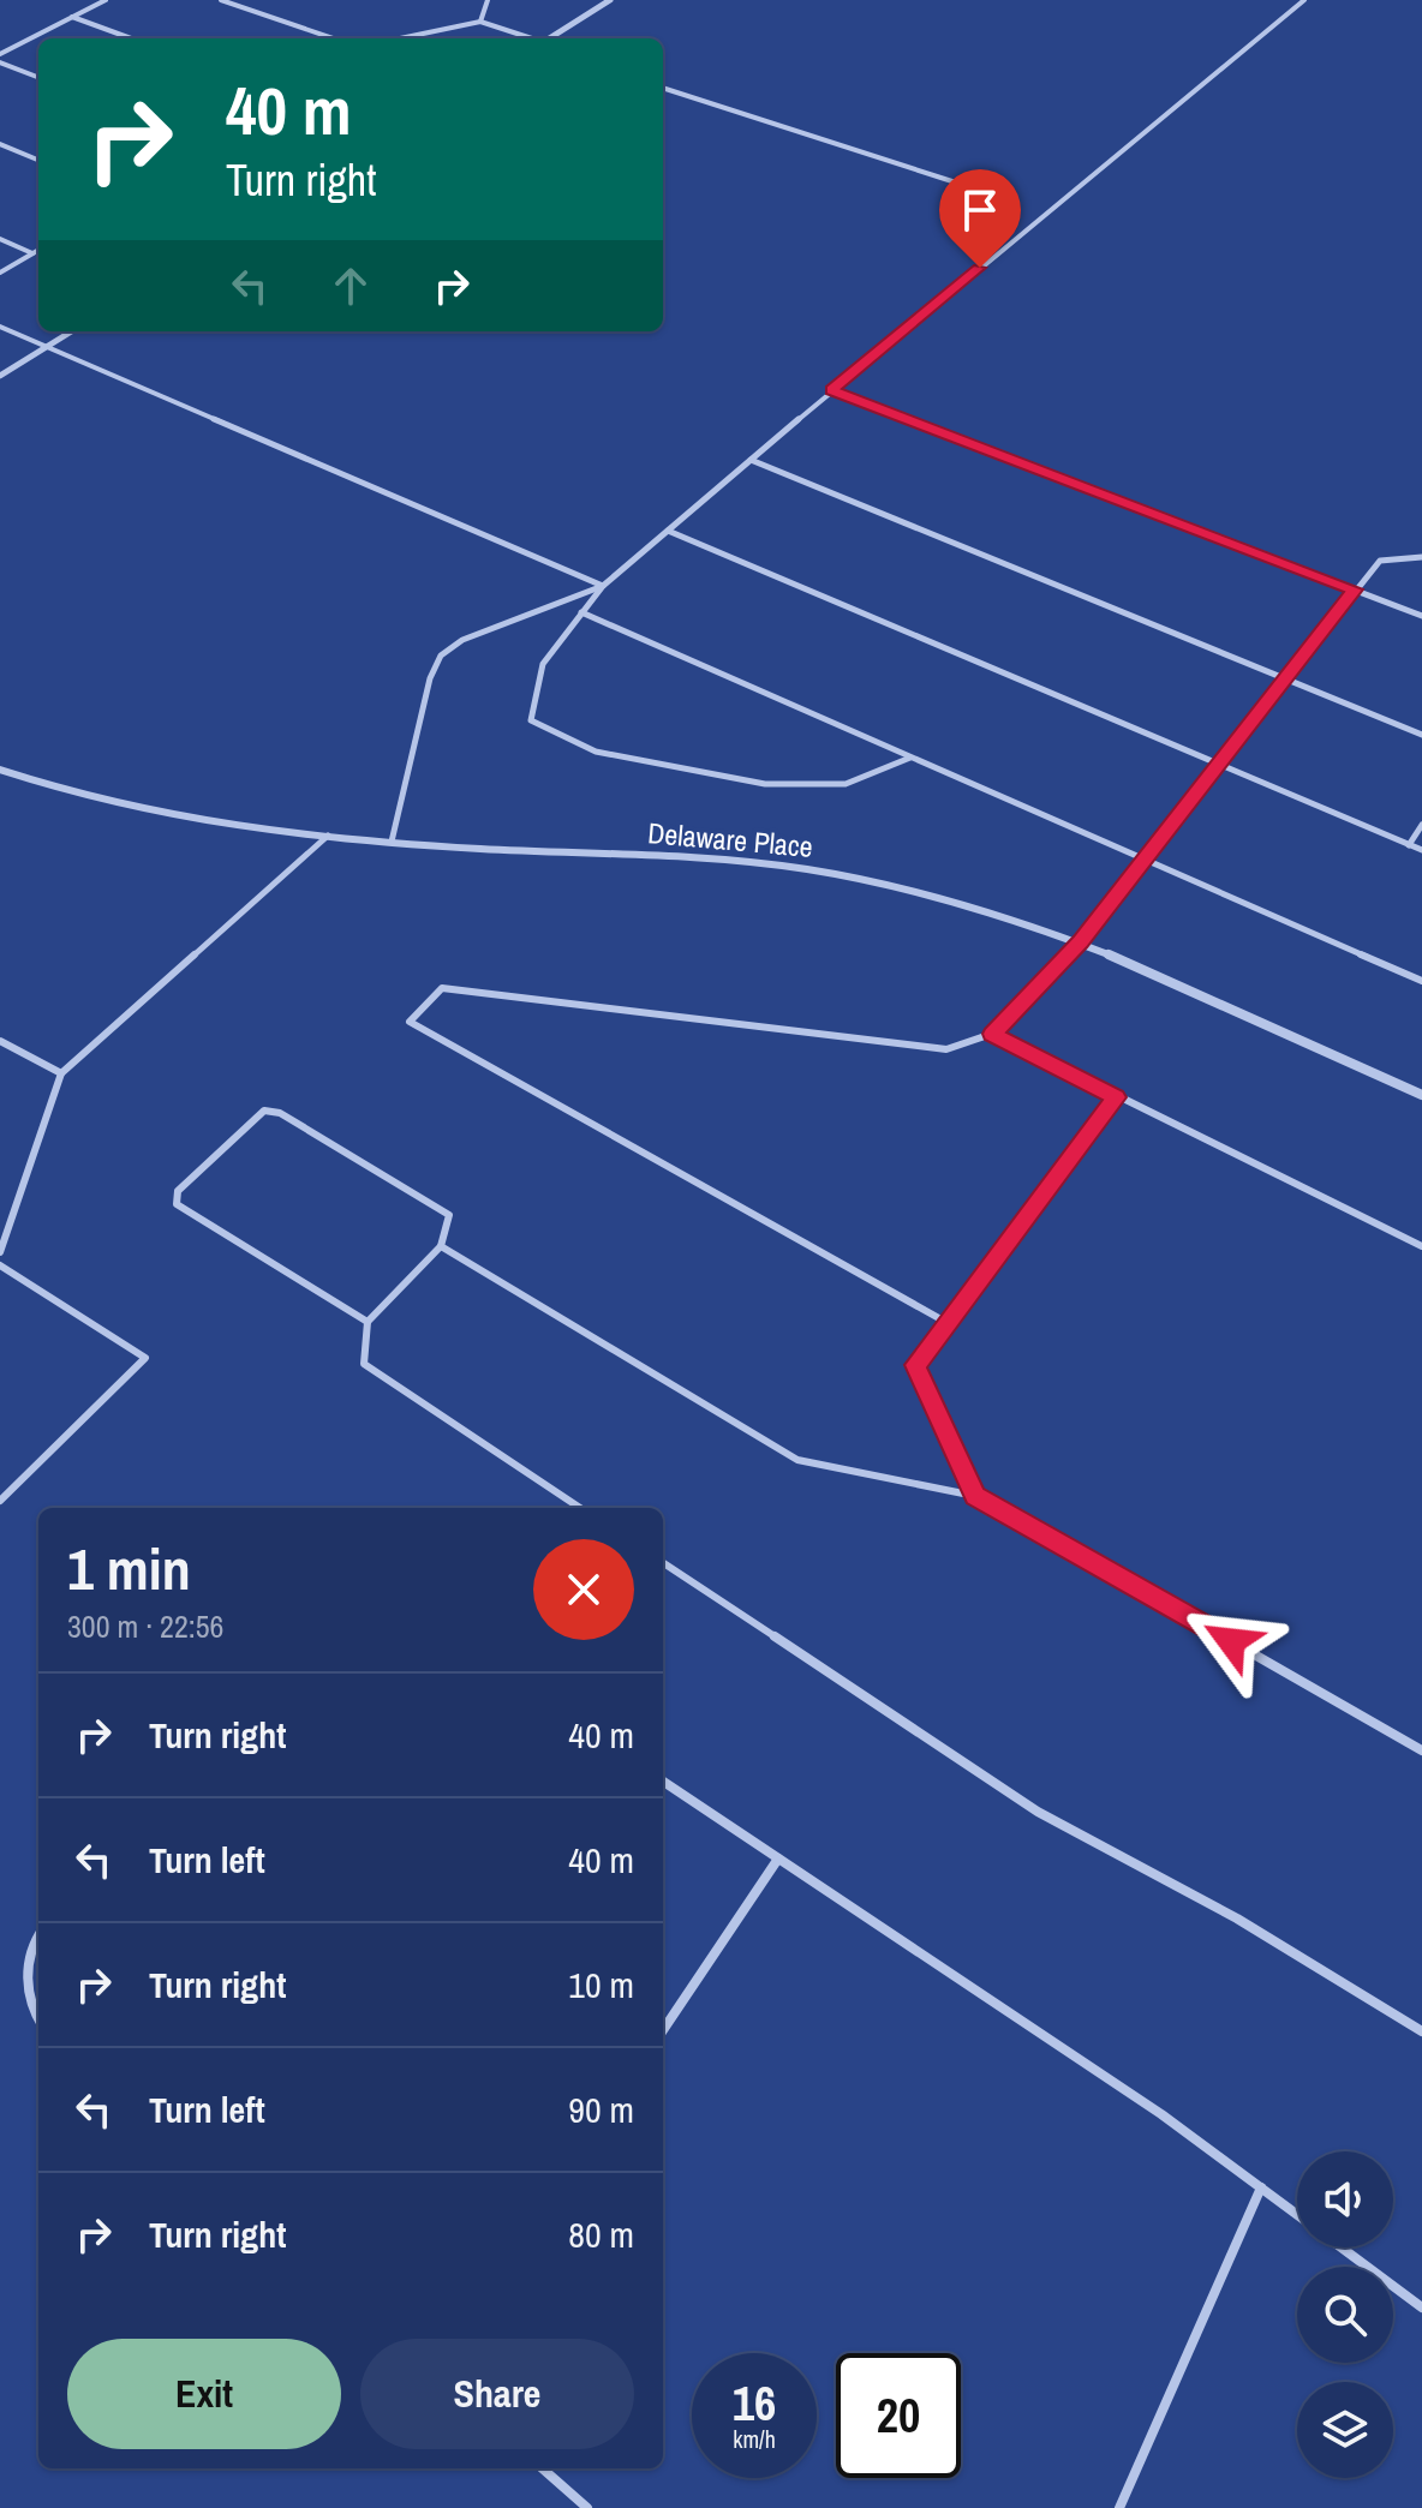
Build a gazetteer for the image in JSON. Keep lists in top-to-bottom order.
{
  "streets": {
    "street": ["Delaware Place"]
  },
  "page": {
    "turn": ["40 m", "Turn right"],
    "heading": ["1 min", "300 m · 22:56"],
    "list": [
      {
        "name": "Turn right",
        "value": "40 m"
      },
      {
        "name": "Turn left",
        "value": "40 m"
      },
      {
        "name": "Turn right",
        "value": "10 m"
      },
      {
        "name": "Turn left",
        "value": "90 m"
      },
      {
        "name": "Turn right",
        "value": "80 m"
      }
    ],
    "buttons": ["Exit", "Share"],
    "speed": "16 km/h",
    "limit": "20"
  }
}
